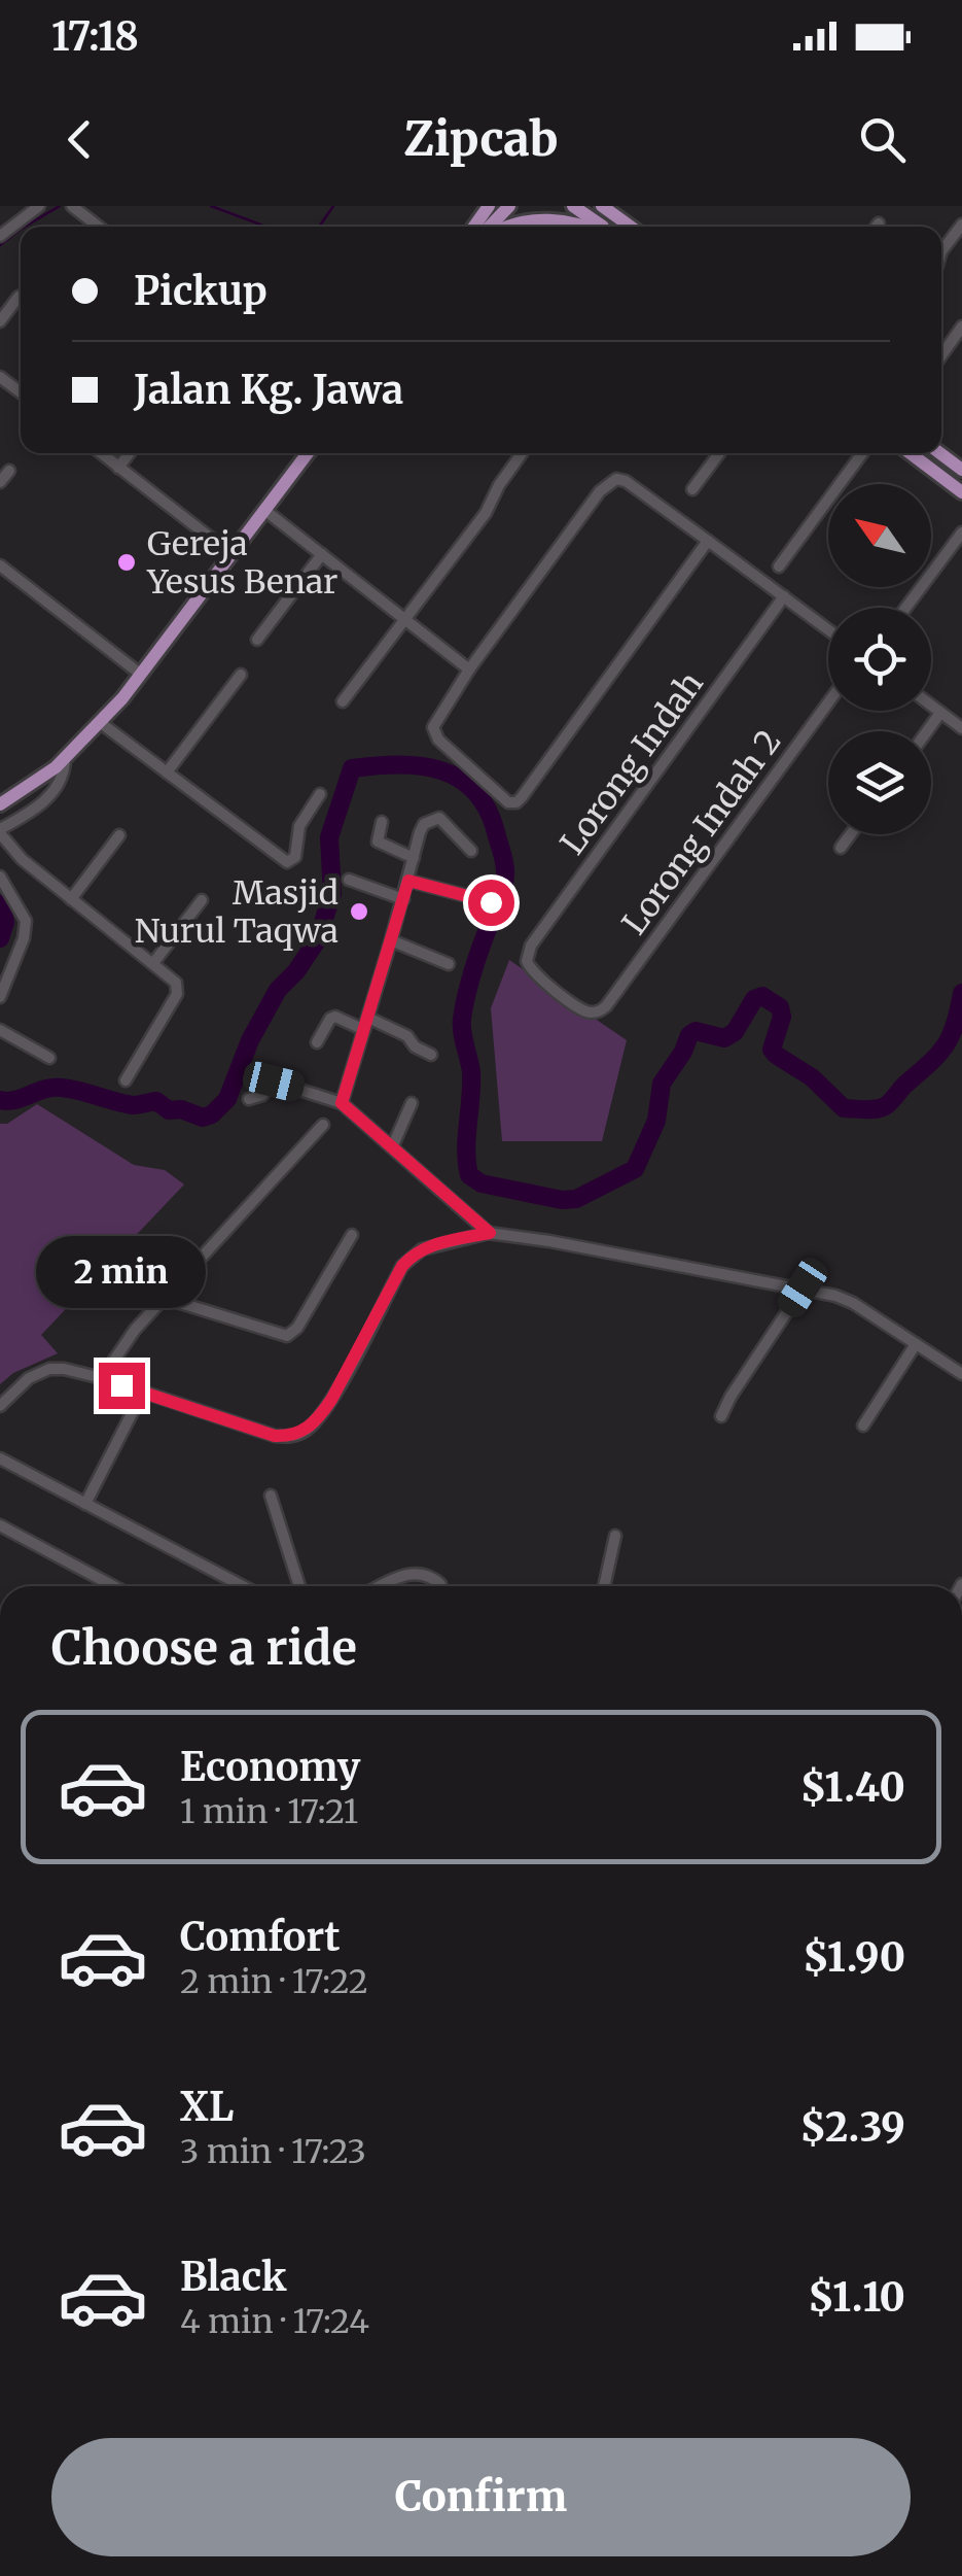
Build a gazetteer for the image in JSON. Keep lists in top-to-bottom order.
{
  "streets": {
    "street": ["Lorong Indah", "Lorong Indah 2"]
  },
  "crossings": [
    ["Lorong Indah", "Lorong Indah 2"]
  ],
  "places": ["Gereja Yesus Benar", "Masjid Nurul Taqwa"],
  "north": "top left",
  "page": {
    "status": "17:18",
    "header": "Zipcab",
    "banner": ["Pickup", "Jalan Kg. Jawa"],
    "bubble": "2 min",
    "heading": "Choose a ride",
    "list": [
      {
        "name": "Economy",
        "note": "1 min · 17:21",
        "value": "$1.40"
      },
      {
        "name": "Comfort",
        "note": "2 min · 17:22",
        "value": "$1.90"
      },
      {
        "name": "XL",
        "note": "3 min · 17:23",
        "value": "$2.39"
      },
      {
        "name": "Black",
        "note": "4 min · 17:24",
        "value": "$1.10"
      }
    ],
    "buttons": "Confirm"
  }
}
